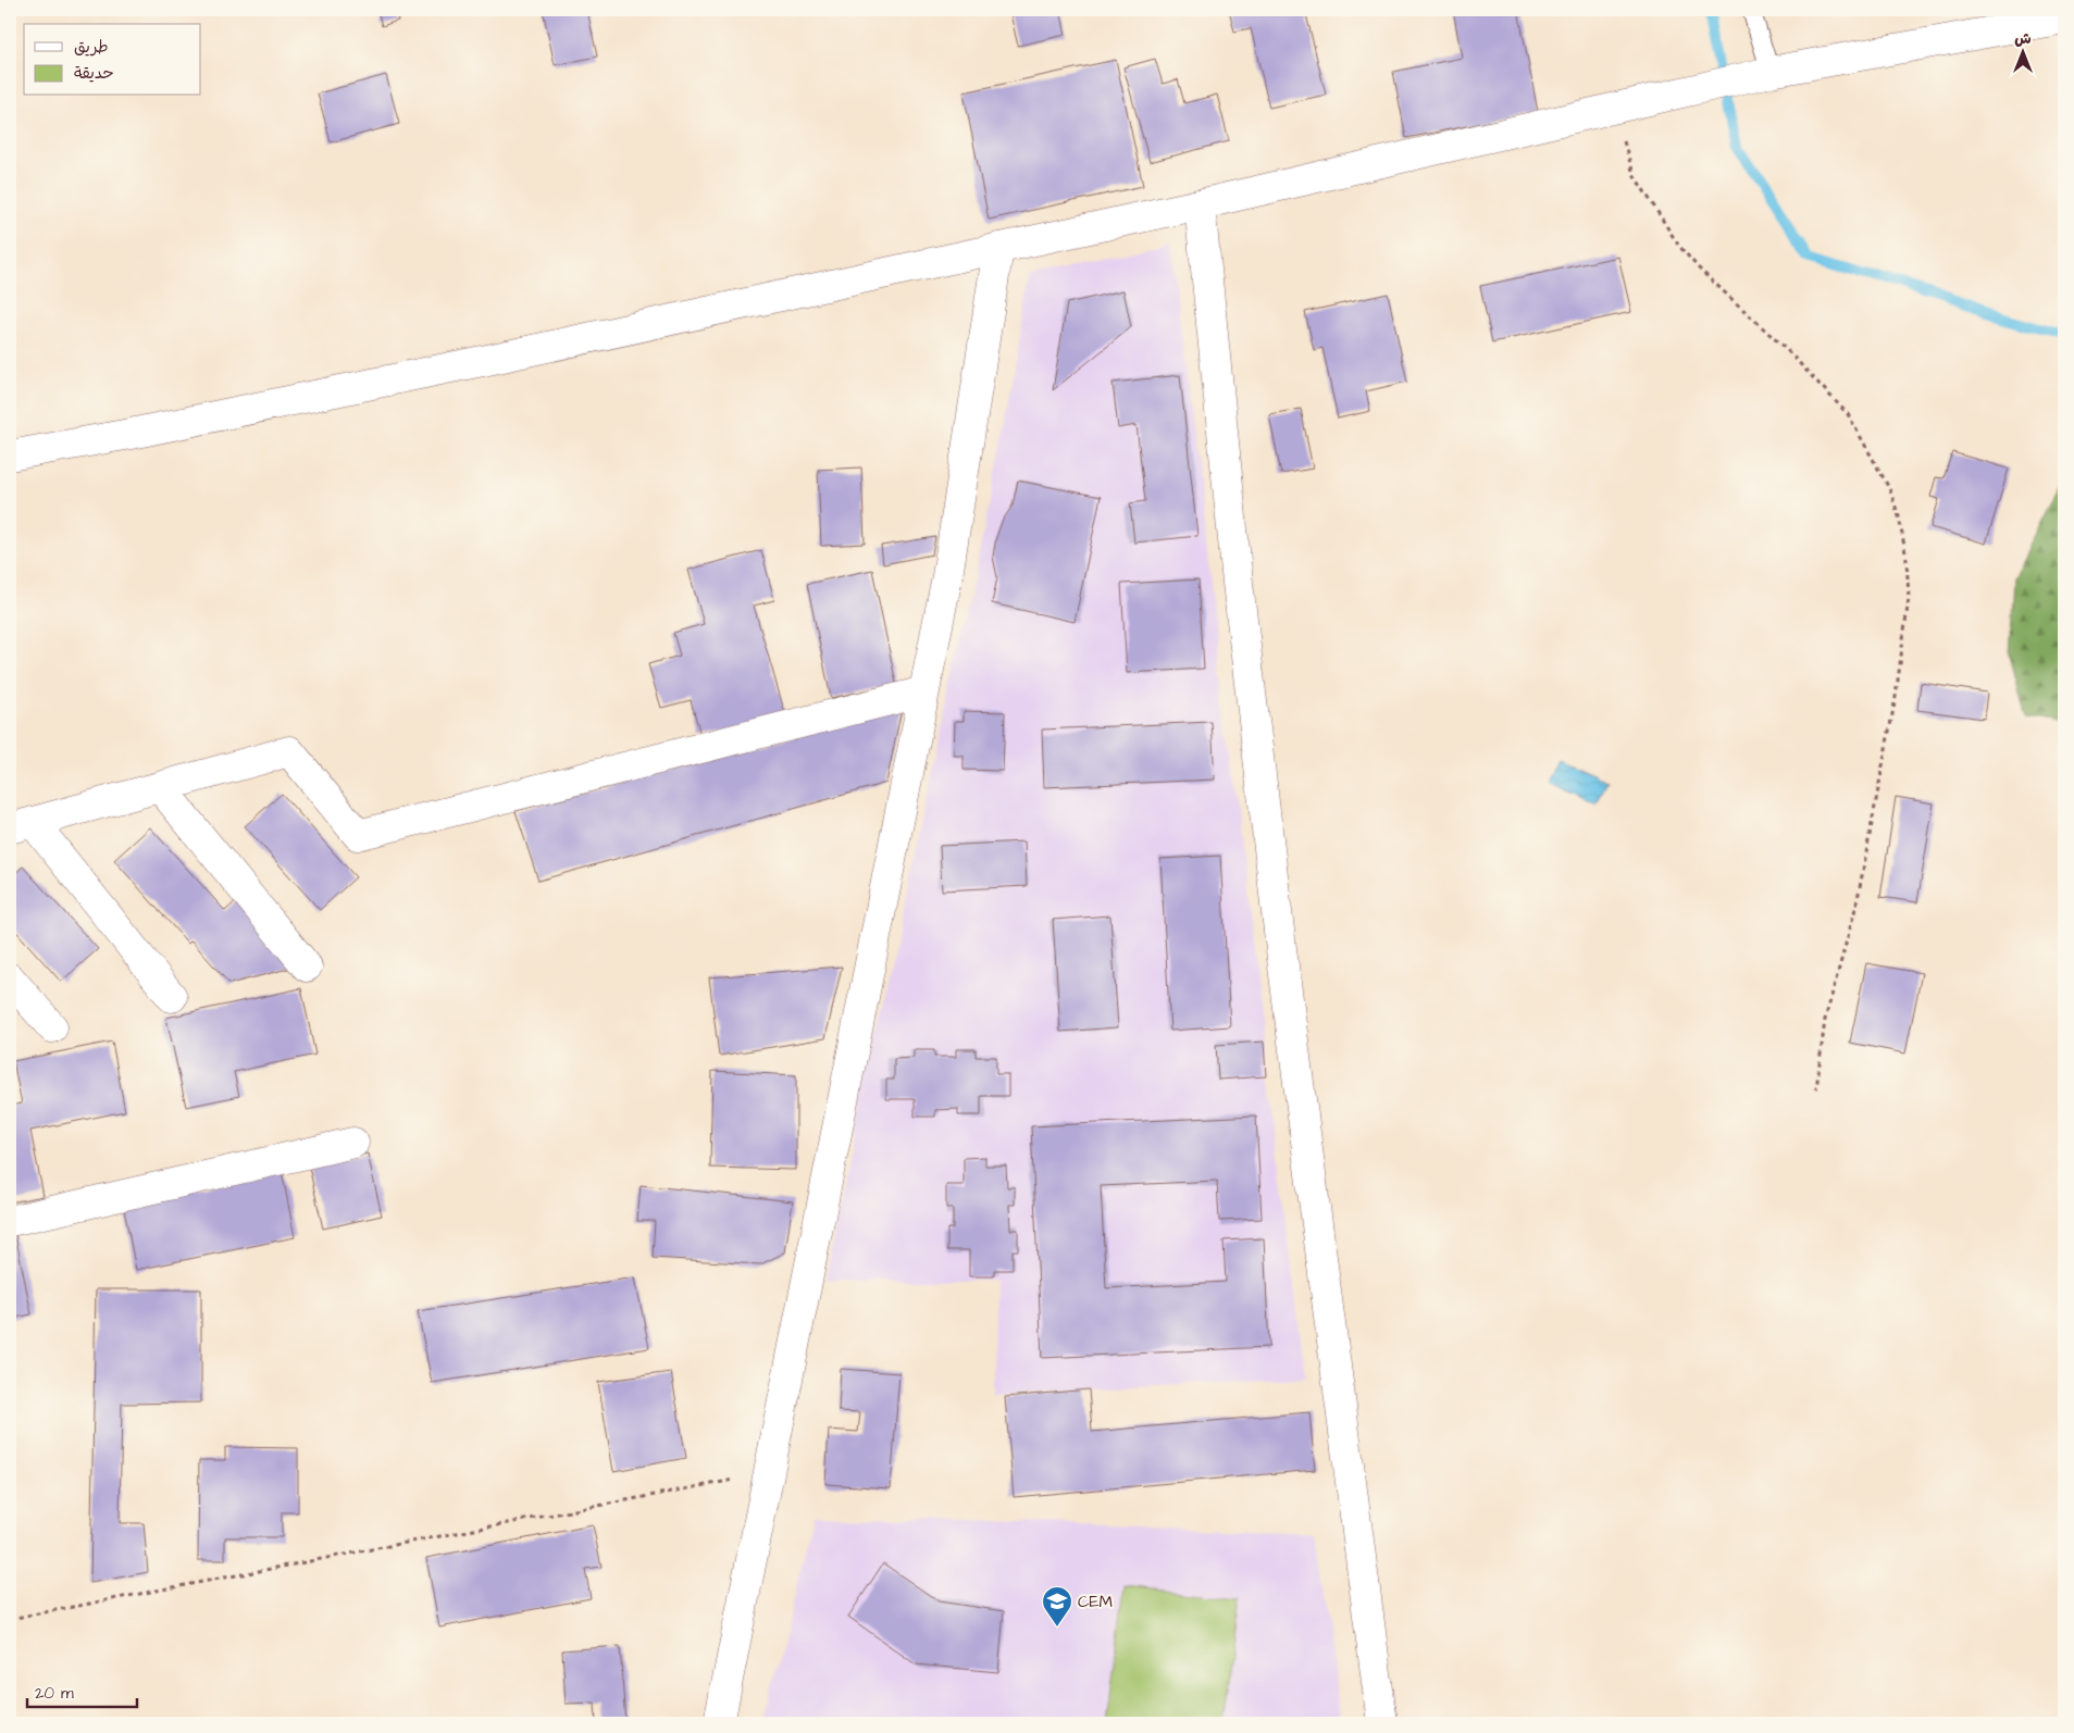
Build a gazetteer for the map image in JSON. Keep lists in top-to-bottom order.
{
  "places": {
    "school or university": ["CEM"]
  },
  "legend": ["طريق", "حديقة"],
  "scale_bar": "20 m",
  "north": "top"
}
